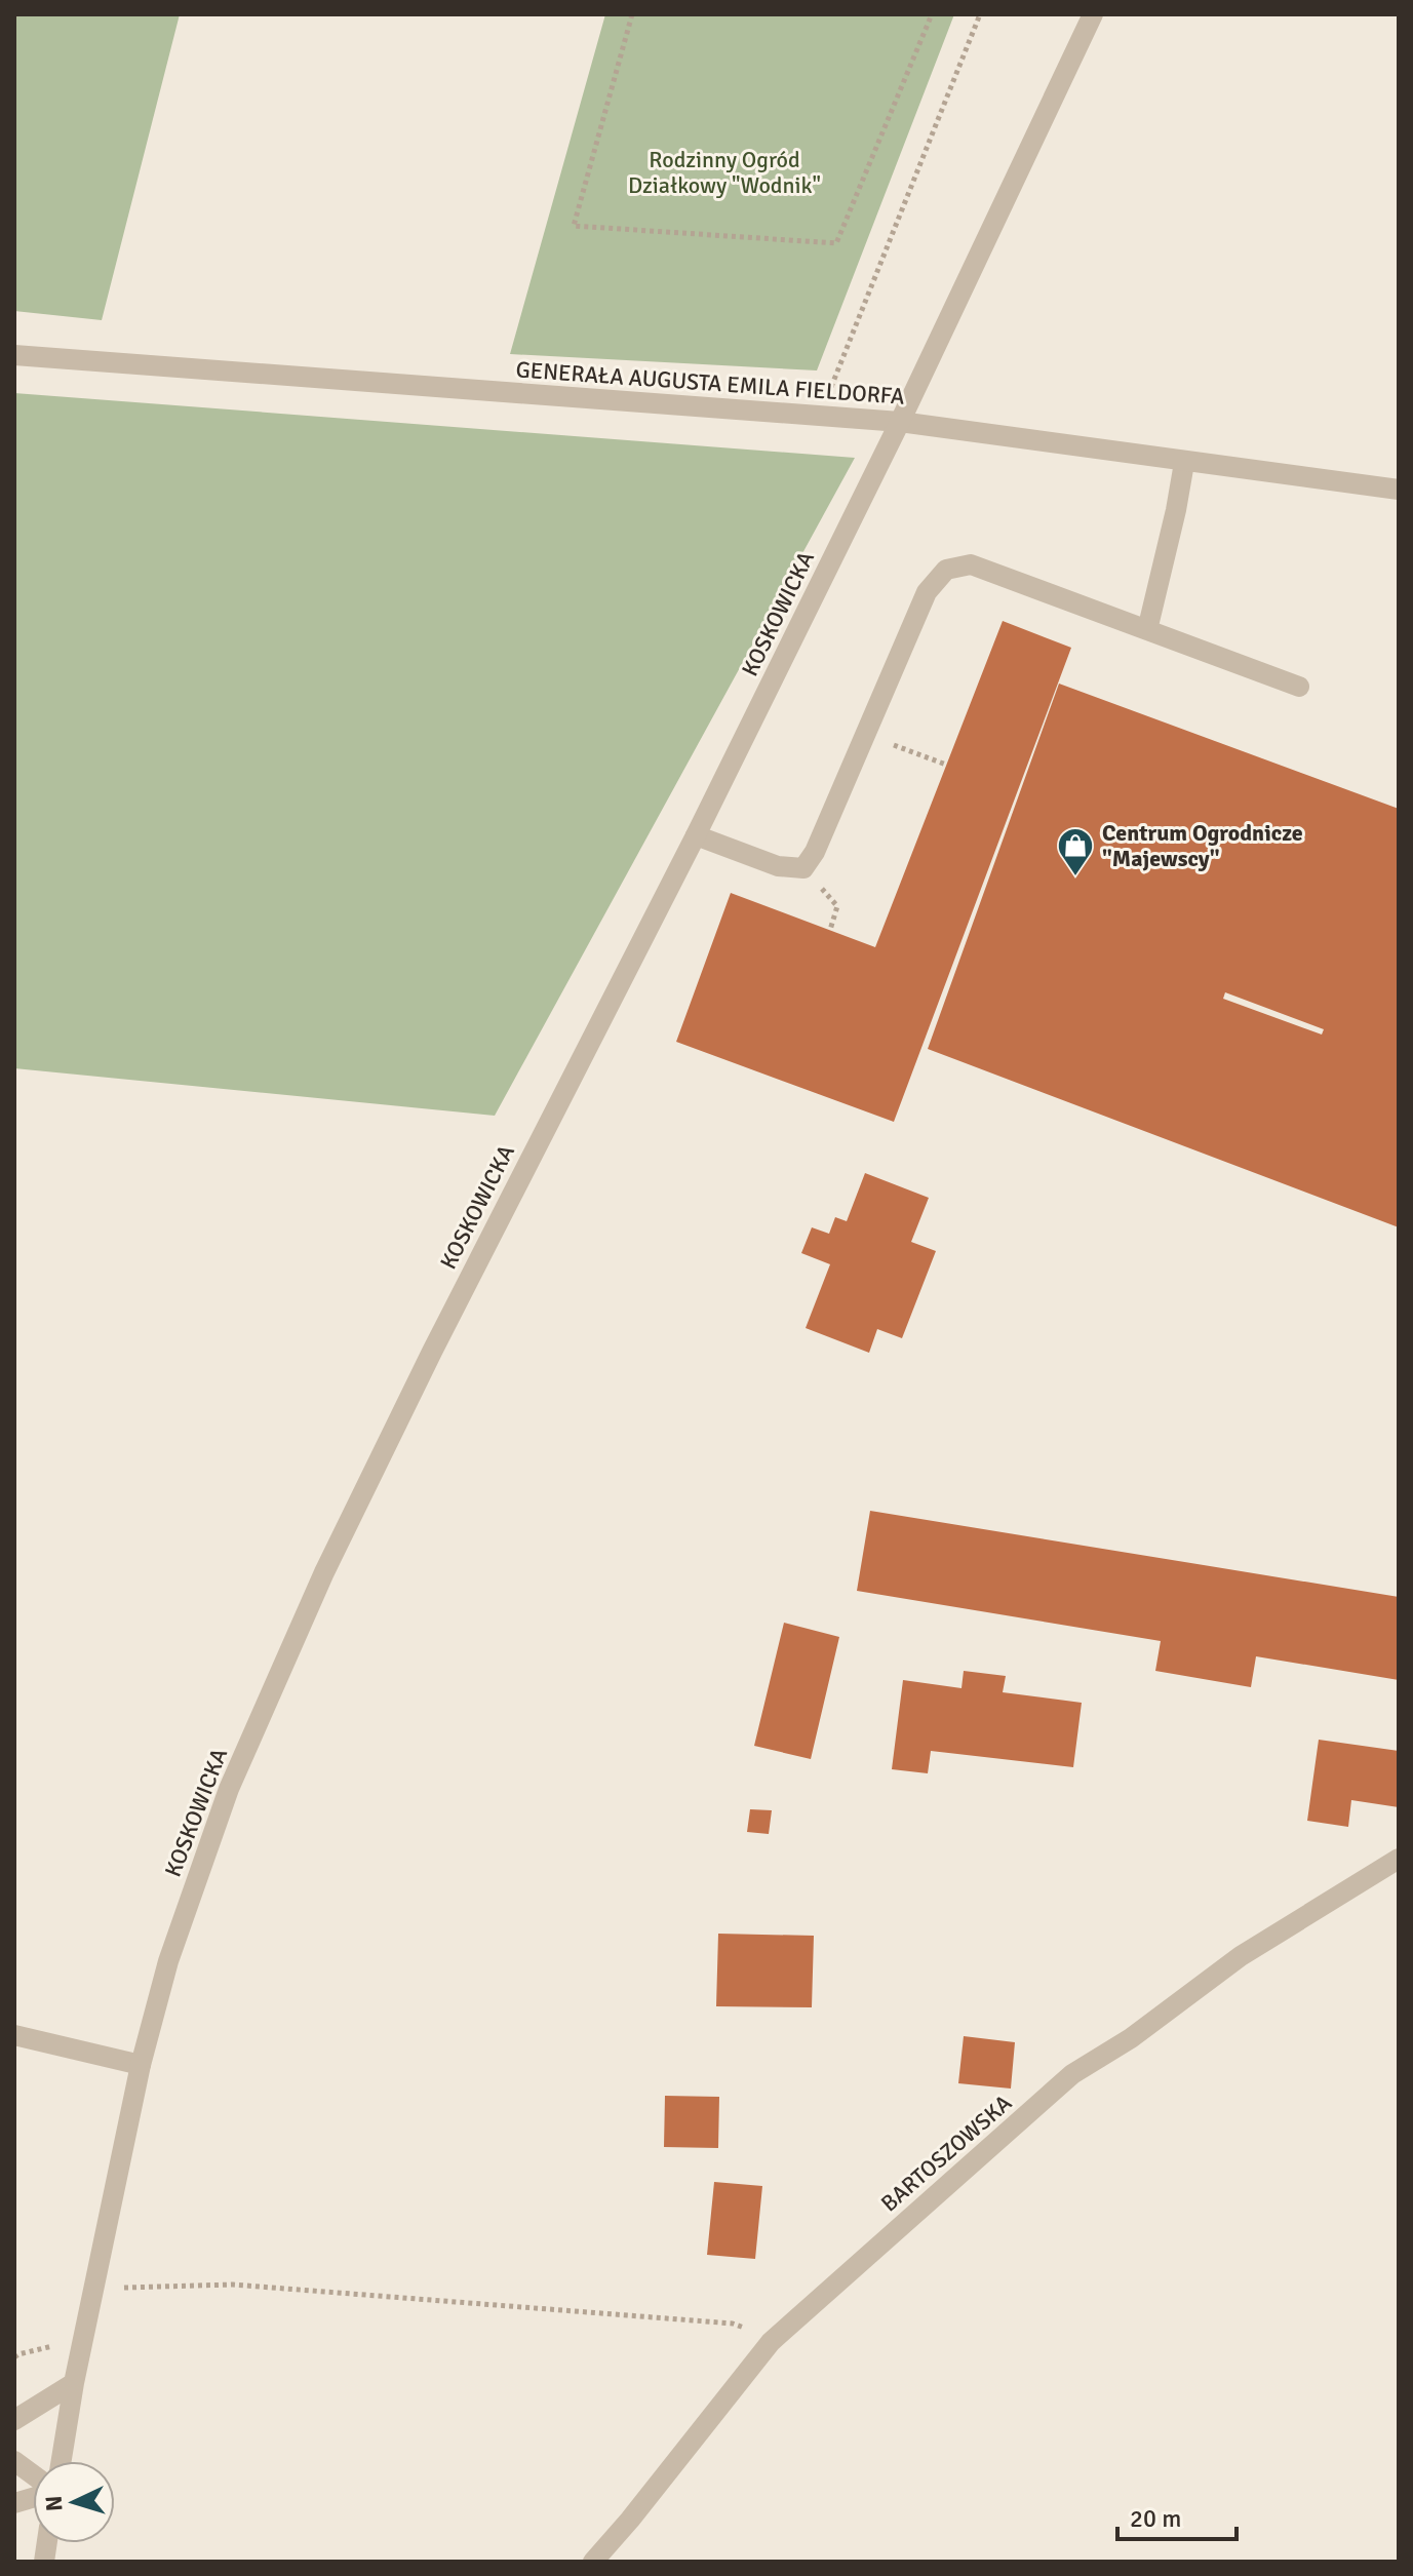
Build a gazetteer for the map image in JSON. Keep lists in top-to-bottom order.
{
  "streets": {
    "street": ["GENERAŁA AUGUSTA EMILA FIELDORFA", "KOSKOWICKA", "BARTOSZOWSKA"]
  },
  "crossings": [
    ["GENERAŁA AUGUSTA EMILA FIELDORFA", "KOSKOWICKA"]
  ],
  "parks": ["Rodzinny Ogród Działkowy \"Wodnik\""],
  "places": {
    "shop": ["Centrum Ogrodnicze \"Majewscy\""]
  },
  "scale_bar": "20 m",
  "north": "left"
}
